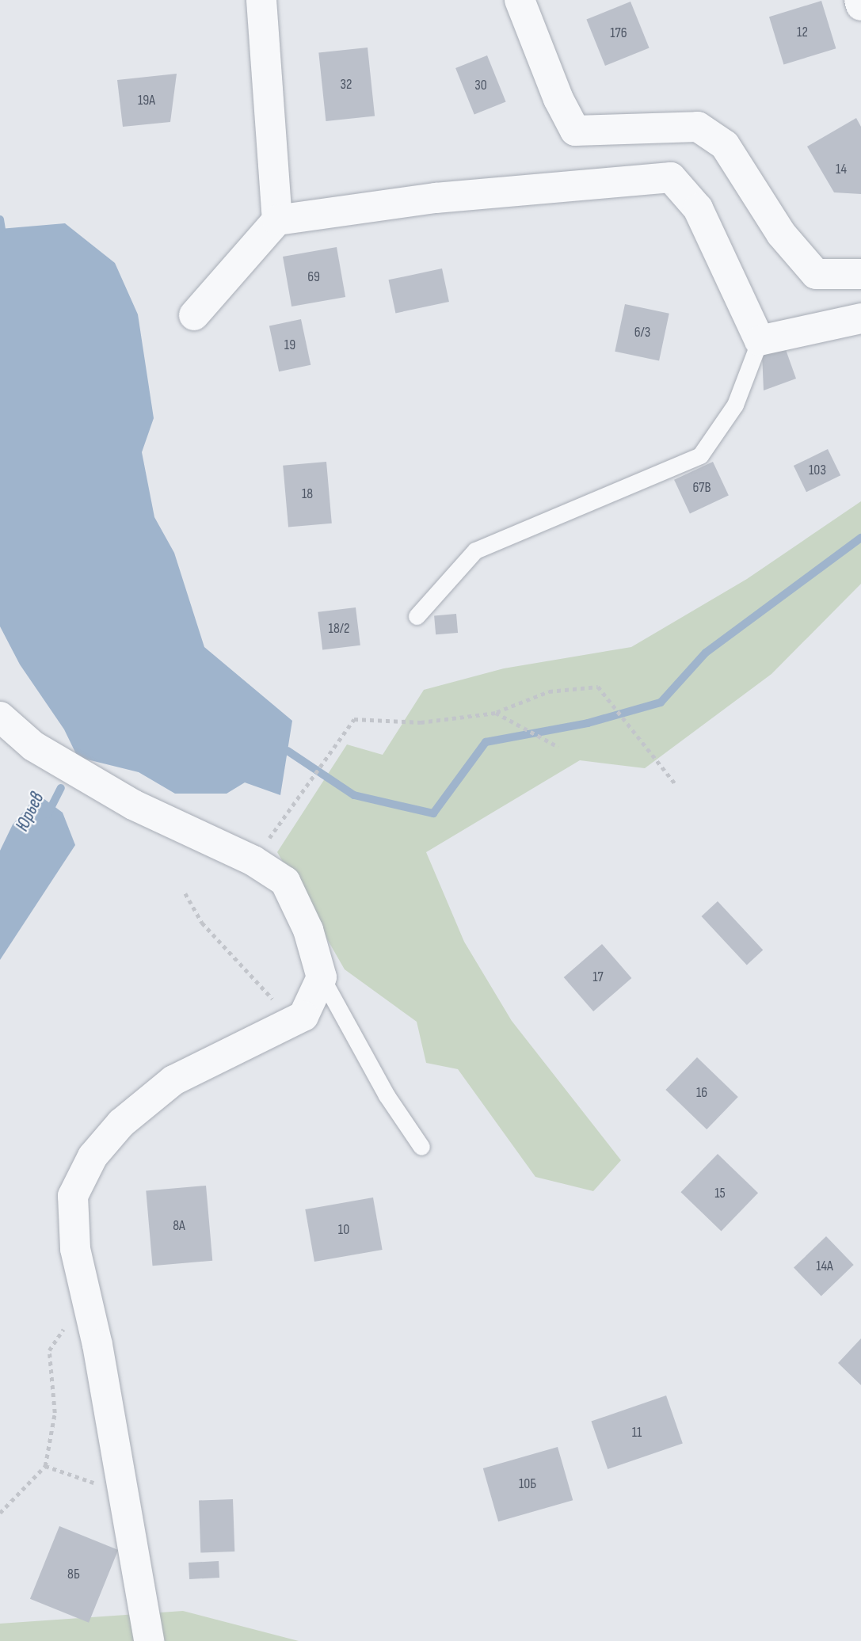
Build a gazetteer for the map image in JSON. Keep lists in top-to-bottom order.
{
  "water": ["Юрьев"],
  "house_numbers": [
    "12",
    "176",
    "32",
    "30",
    "19А",
    "14",
    "69",
    "6/3",
    "19",
    "103",
    "67В",
    "18",
    "18/2",
    "17",
    "16",
    "15",
    "8А",
    "10",
    "14А",
    "11",
    "10Б",
    "8Б"
  ]
}
